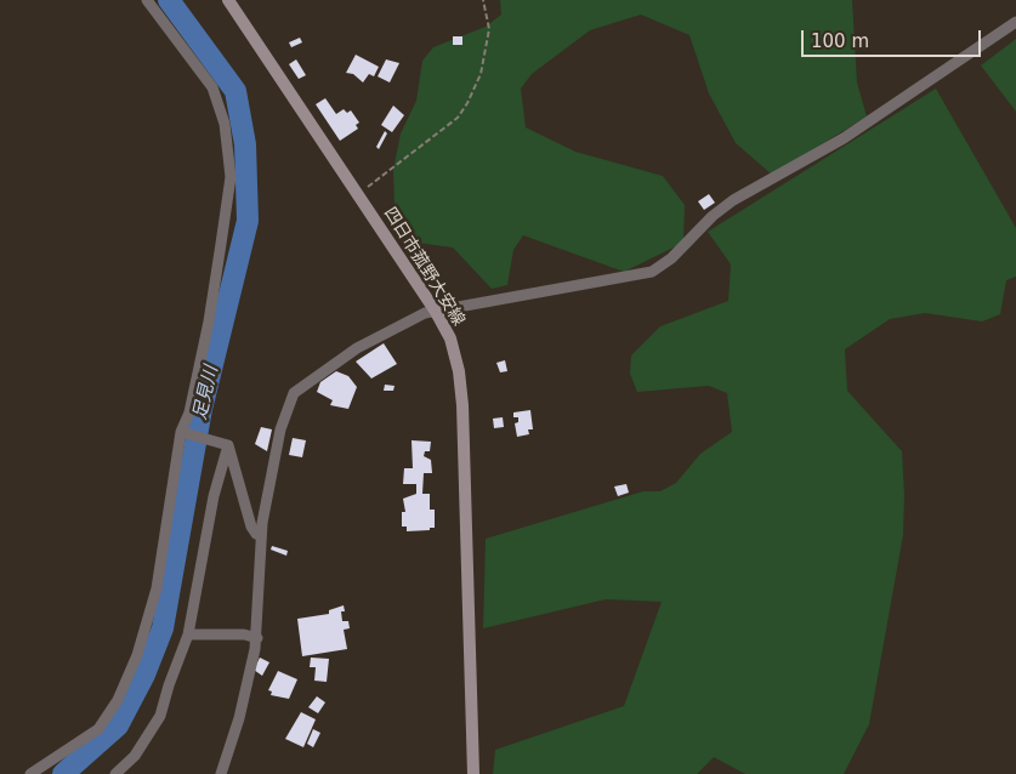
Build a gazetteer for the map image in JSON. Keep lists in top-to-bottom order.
{
  "streets": {
    "main road": ["四日市菰野大安線"]
  },
  "water": ["足見川"],
  "scale_bar": "100 m"
}
